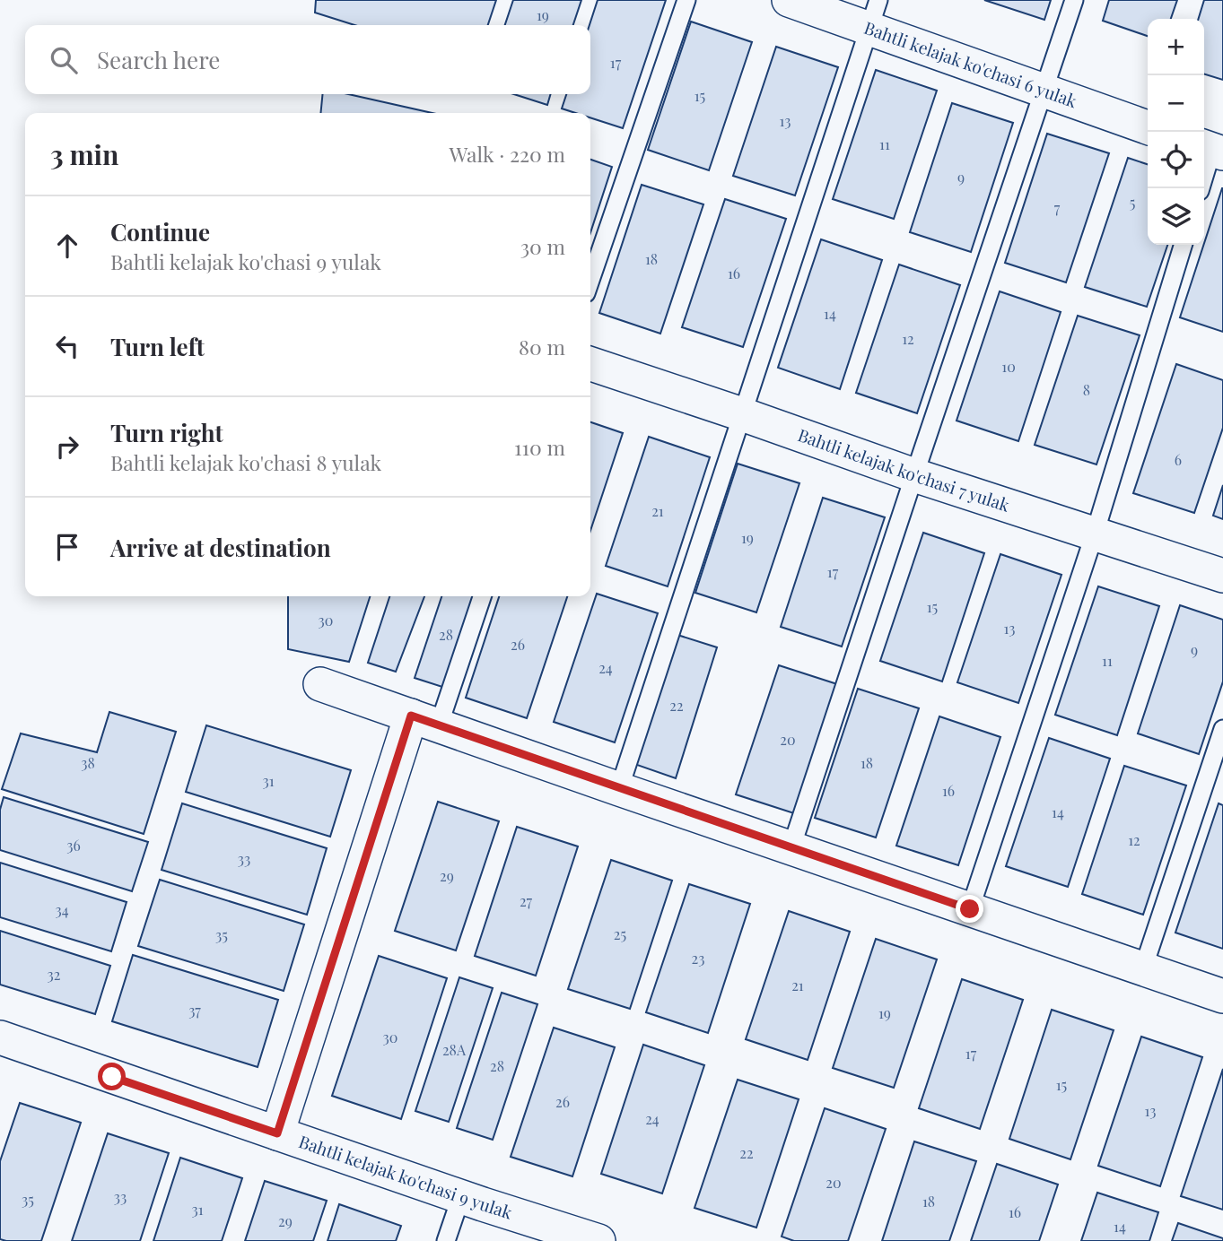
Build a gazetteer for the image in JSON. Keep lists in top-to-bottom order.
{
  "streets": {
    "street": ["Bahtli kelajak ko'chasi 6 yulak", "Bahtli kelajak ko'chasi 7 yulak", "Bahtli kelajak ko'chasi 9 yulak"]
  },
  "house_numbers": [
    "19",
    "17",
    "15",
    "13",
    "11",
    "9",
    "5",
    "7",
    "18",
    "16",
    "14",
    "12",
    "10",
    "8",
    "6",
    "21",
    "19",
    "17",
    "15",
    "30",
    "13",
    "28",
    "26",
    "9",
    "11",
    "24",
    "22",
    "20",
    "38",
    "18",
    "31",
    "16",
    "14",
    "12",
    "36",
    "33",
    "29",
    "27",
    "34",
    "25",
    "35",
    "23",
    "32",
    "21",
    "37",
    "19",
    "30",
    "28А",
    "17",
    "28",
    "15",
    "26",
    "13",
    "24",
    "22",
    "20",
    "33",
    "35",
    "18",
    "31",
    "16",
    "29",
    "14"
  ],
  "page": {
    "map_buttons": ["+", "−"],
    "search": "Search here",
    "heading": ["3 min", "Walk · 220 m"],
    "list": [
      ["Continue", "Bahtli kelajak ko'chasi 9 yulak", "30 m"],
      ["Turn left", "80 m"],
      ["Turn right", "Bahtli kelajak ko'chasi 8 yulak", "110 m"],
      "Arrive at destination"
    ]
  }
}
